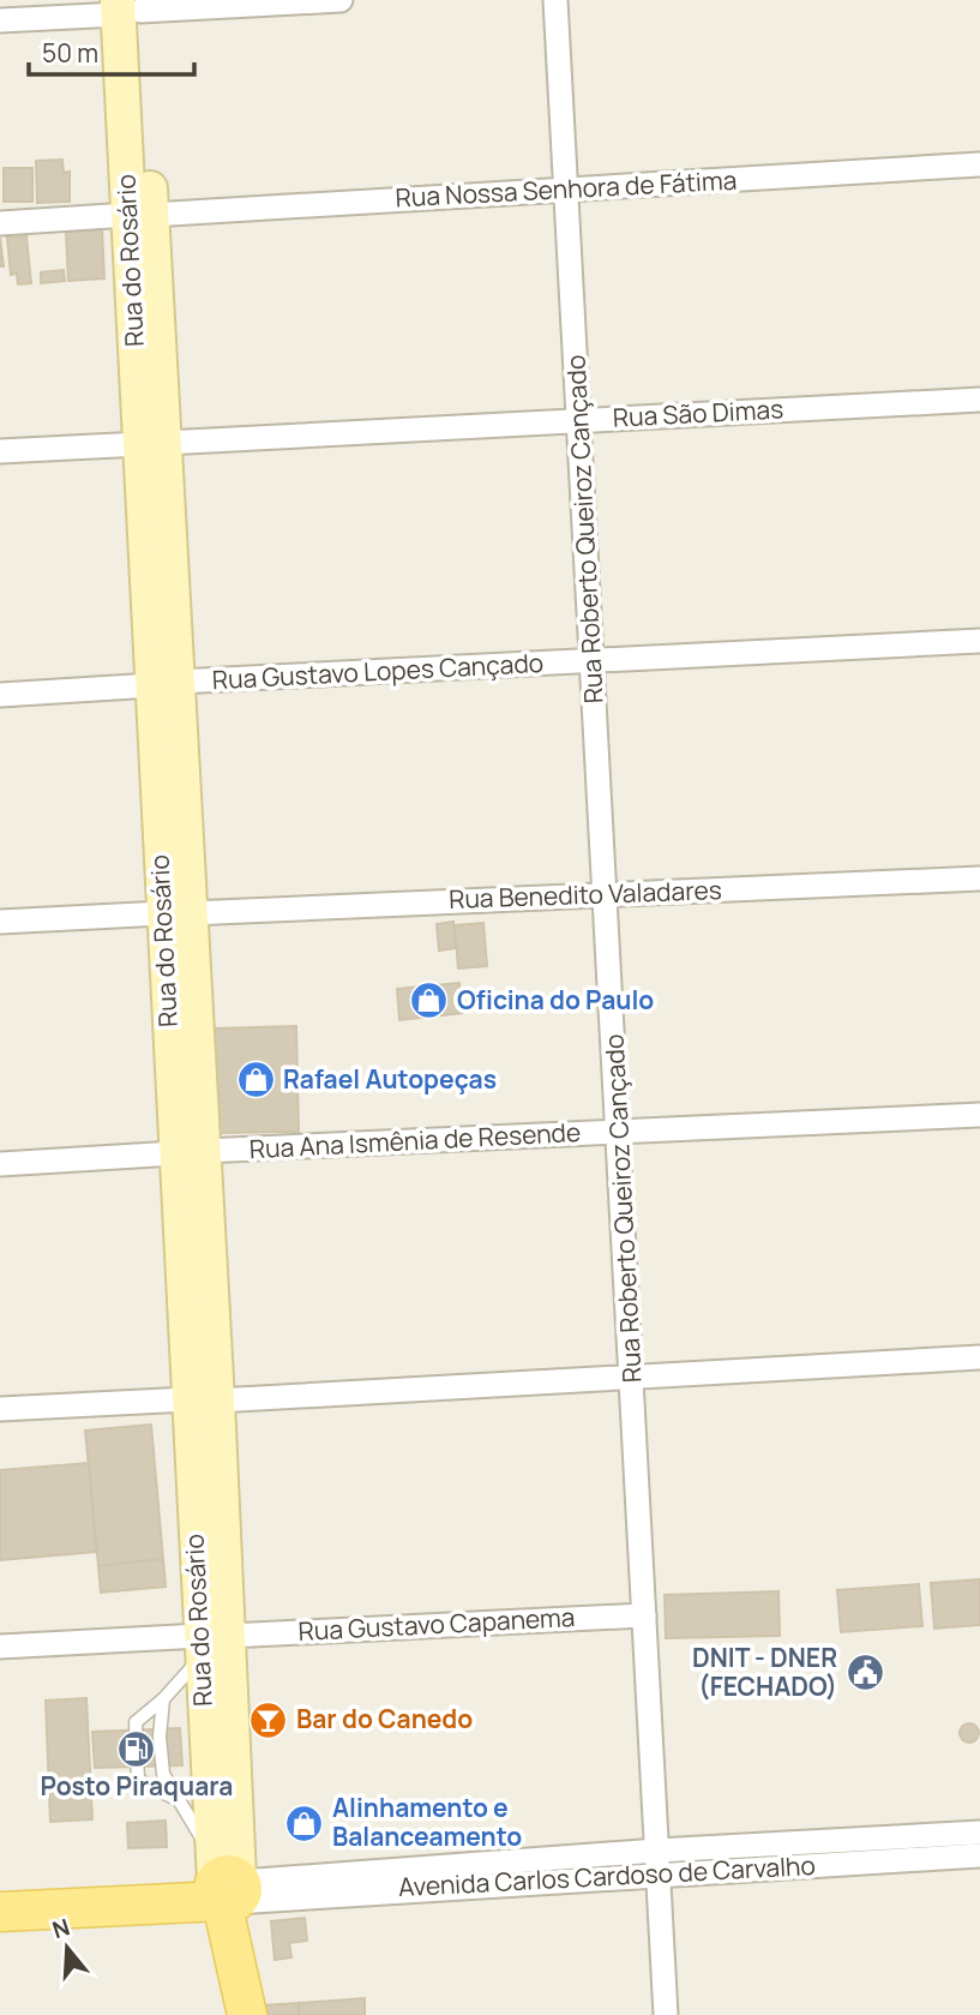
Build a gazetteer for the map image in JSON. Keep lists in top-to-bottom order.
{
  "streets": {
    "main road": ["Rua do Rosário", "Avenida Carlos Cardoso de Carvalho"],
    "street": [
      "Rua Nossa Senhora de Fátima",
      "Rua São Dimas",
      "Rua Roberto Queiroz Cançado",
      "Rua Gustavo Lopes Cançado",
      "Rua Benedito Valadares",
      "Rua Ana Ismênia de Resende",
      "Rua Gustavo Capanema"
    ]
  },
  "crossings": [
    ["Rua Nossa Senhora de Fátima", "Rua do Rosário"],
    ["Rua Nossa Senhora de Fátima", "Rua Roberto Queiroz Cançado"],
    ["Rua do Rosário", "Rua São Dimas"],
    ["Rua do Rosário", "Rua Gustavo Lopes Cançado"],
    ["Rua do Rosário", "Rua Benedito Valadares"],
    ["Rua do Rosário", "Rua Ana Ismênia de Resende"],
    ["Rua do Rosário", "Rua Gustavo Capanema"],
    ["Rua do Rosário", "Avenida Carlos Cardoso de Carvalho"],
    ["Rua São Dimas", "Rua Roberto Queiroz Cançado"],
    ["Rua Roberto Queiroz Cançado", "Rua Gustavo Lopes Cançado"],
    ["Rua Roberto Queiroz Cançado", "Rua Benedito Valadares"],
    ["Rua Roberto Queiroz Cançado", "Rua Ana Ismênia de Resende"],
    ["Rua Roberto Queiroz Cançado", "Rua Gustavo Capanema"],
    ["Rua Roberto Queiroz Cançado", "Avenida Carlos Cardoso de Carvalho"]
  ],
  "places": {
    "shop": ["Oficina do Paulo", "Rafael Autopeças", "Alinhamento e Balanceamento"],
    "public building": ["DNIT - DNER (FECHADO)"],
    "bar": ["Bar do Canedo"],
    "fuel station": ["Posto Piraquara"]
  },
  "scale_bar": "50 m",
  "north": "top"
}
